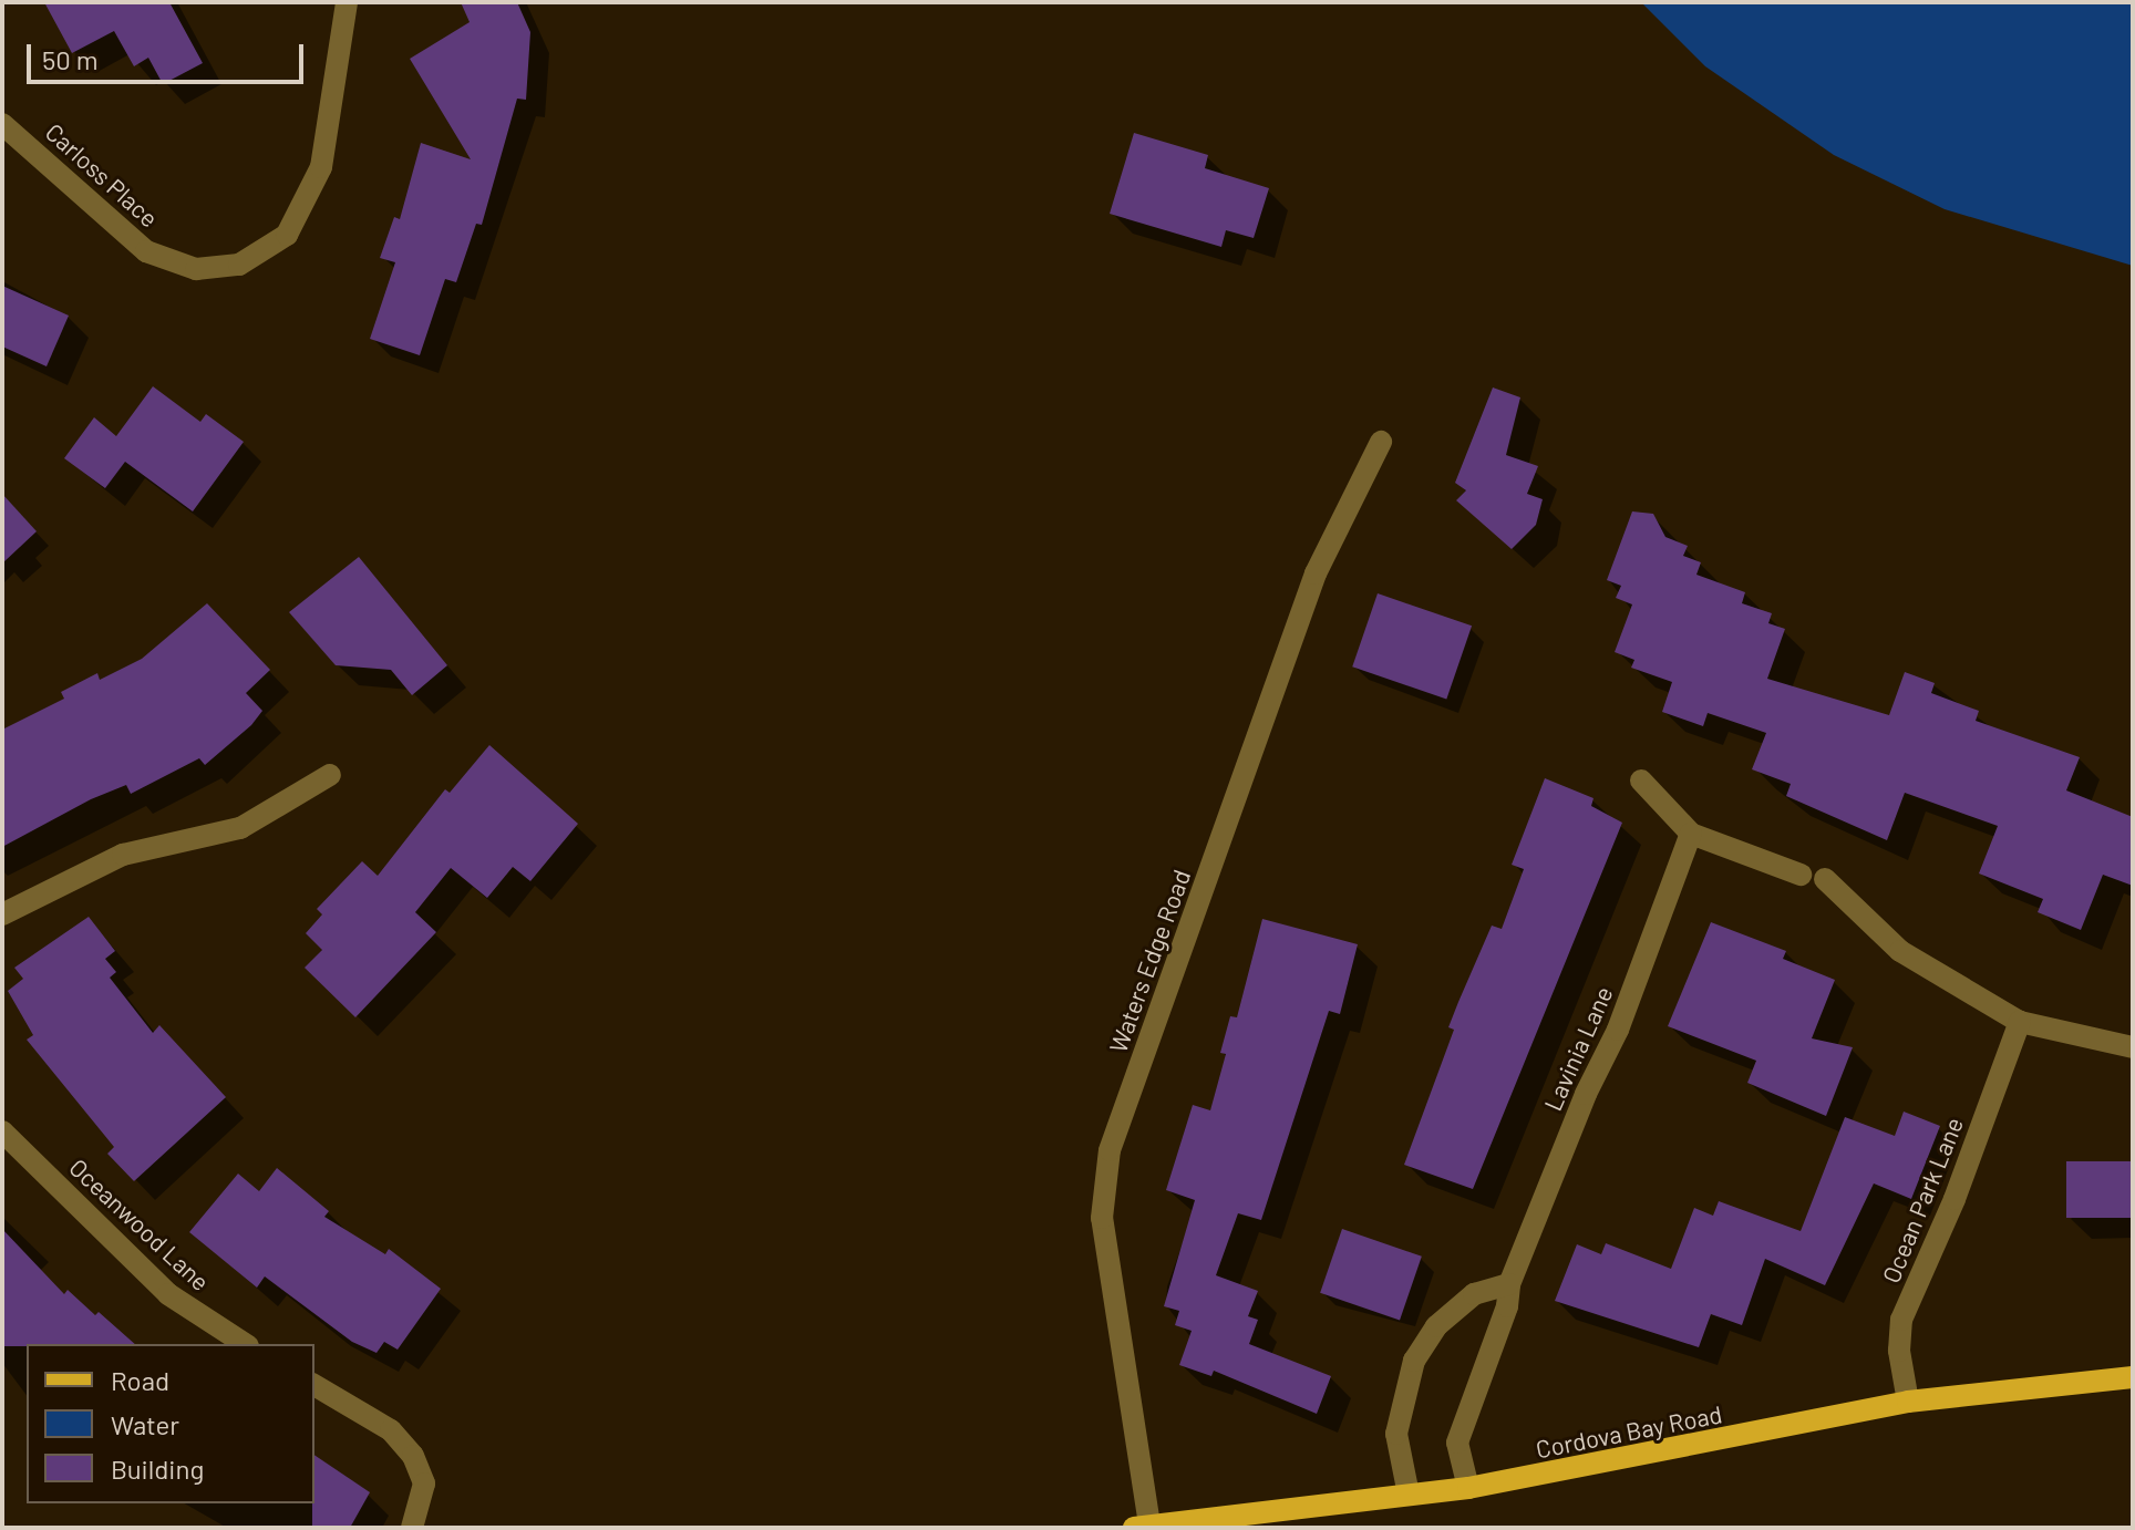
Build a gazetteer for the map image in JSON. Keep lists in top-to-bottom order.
{
  "streets": {
    "main road": ["Cordova Bay Road"],
    "street": [
      "Carloss Place",
      "Waters Edge Road",
      "Lavinia Lane",
      "Ocean Park Lane",
      "Oceanwood Lane"
    ]
  },
  "crossings": [
    ["Waters Edge Road", "Cordova Bay Road"],
    ["Lavinia Lane", "Cordova Bay Road"],
    ["Ocean Park Lane", "Cordova Bay Road"]
  ],
  "legend": ["Road", "Water", "Building"],
  "scale_bar": "50 m"
}
